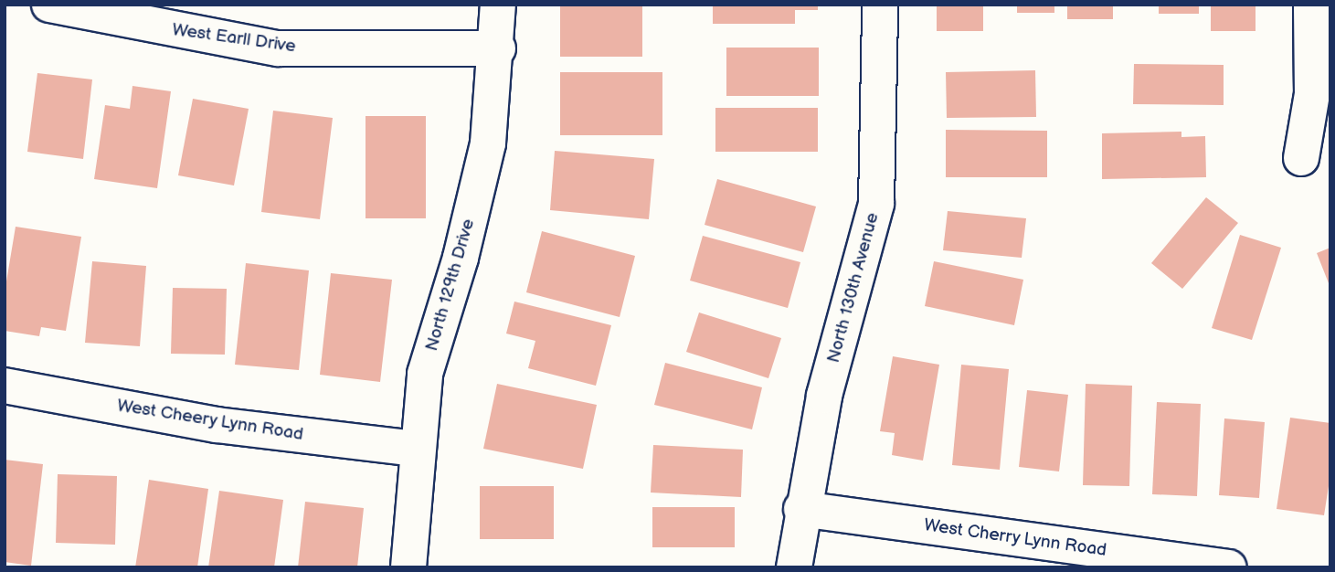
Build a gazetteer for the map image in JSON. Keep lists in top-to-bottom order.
{
  "streets": {
    "street": [
      "West Earll Drive",
      "North 129th Drive",
      "North 130th Avenue",
      "West Cheery Lynn Road",
      "West Cherry Lynn Road"
    ]
  },
  "crossings": [
    ["West Earll Drive", "North 129th Drive"],
    ["North 129th Drive", "West Cheery Lynn Road"],
    ["North 130th Avenue", "West Cherry Lynn Road"]
  ]
}
